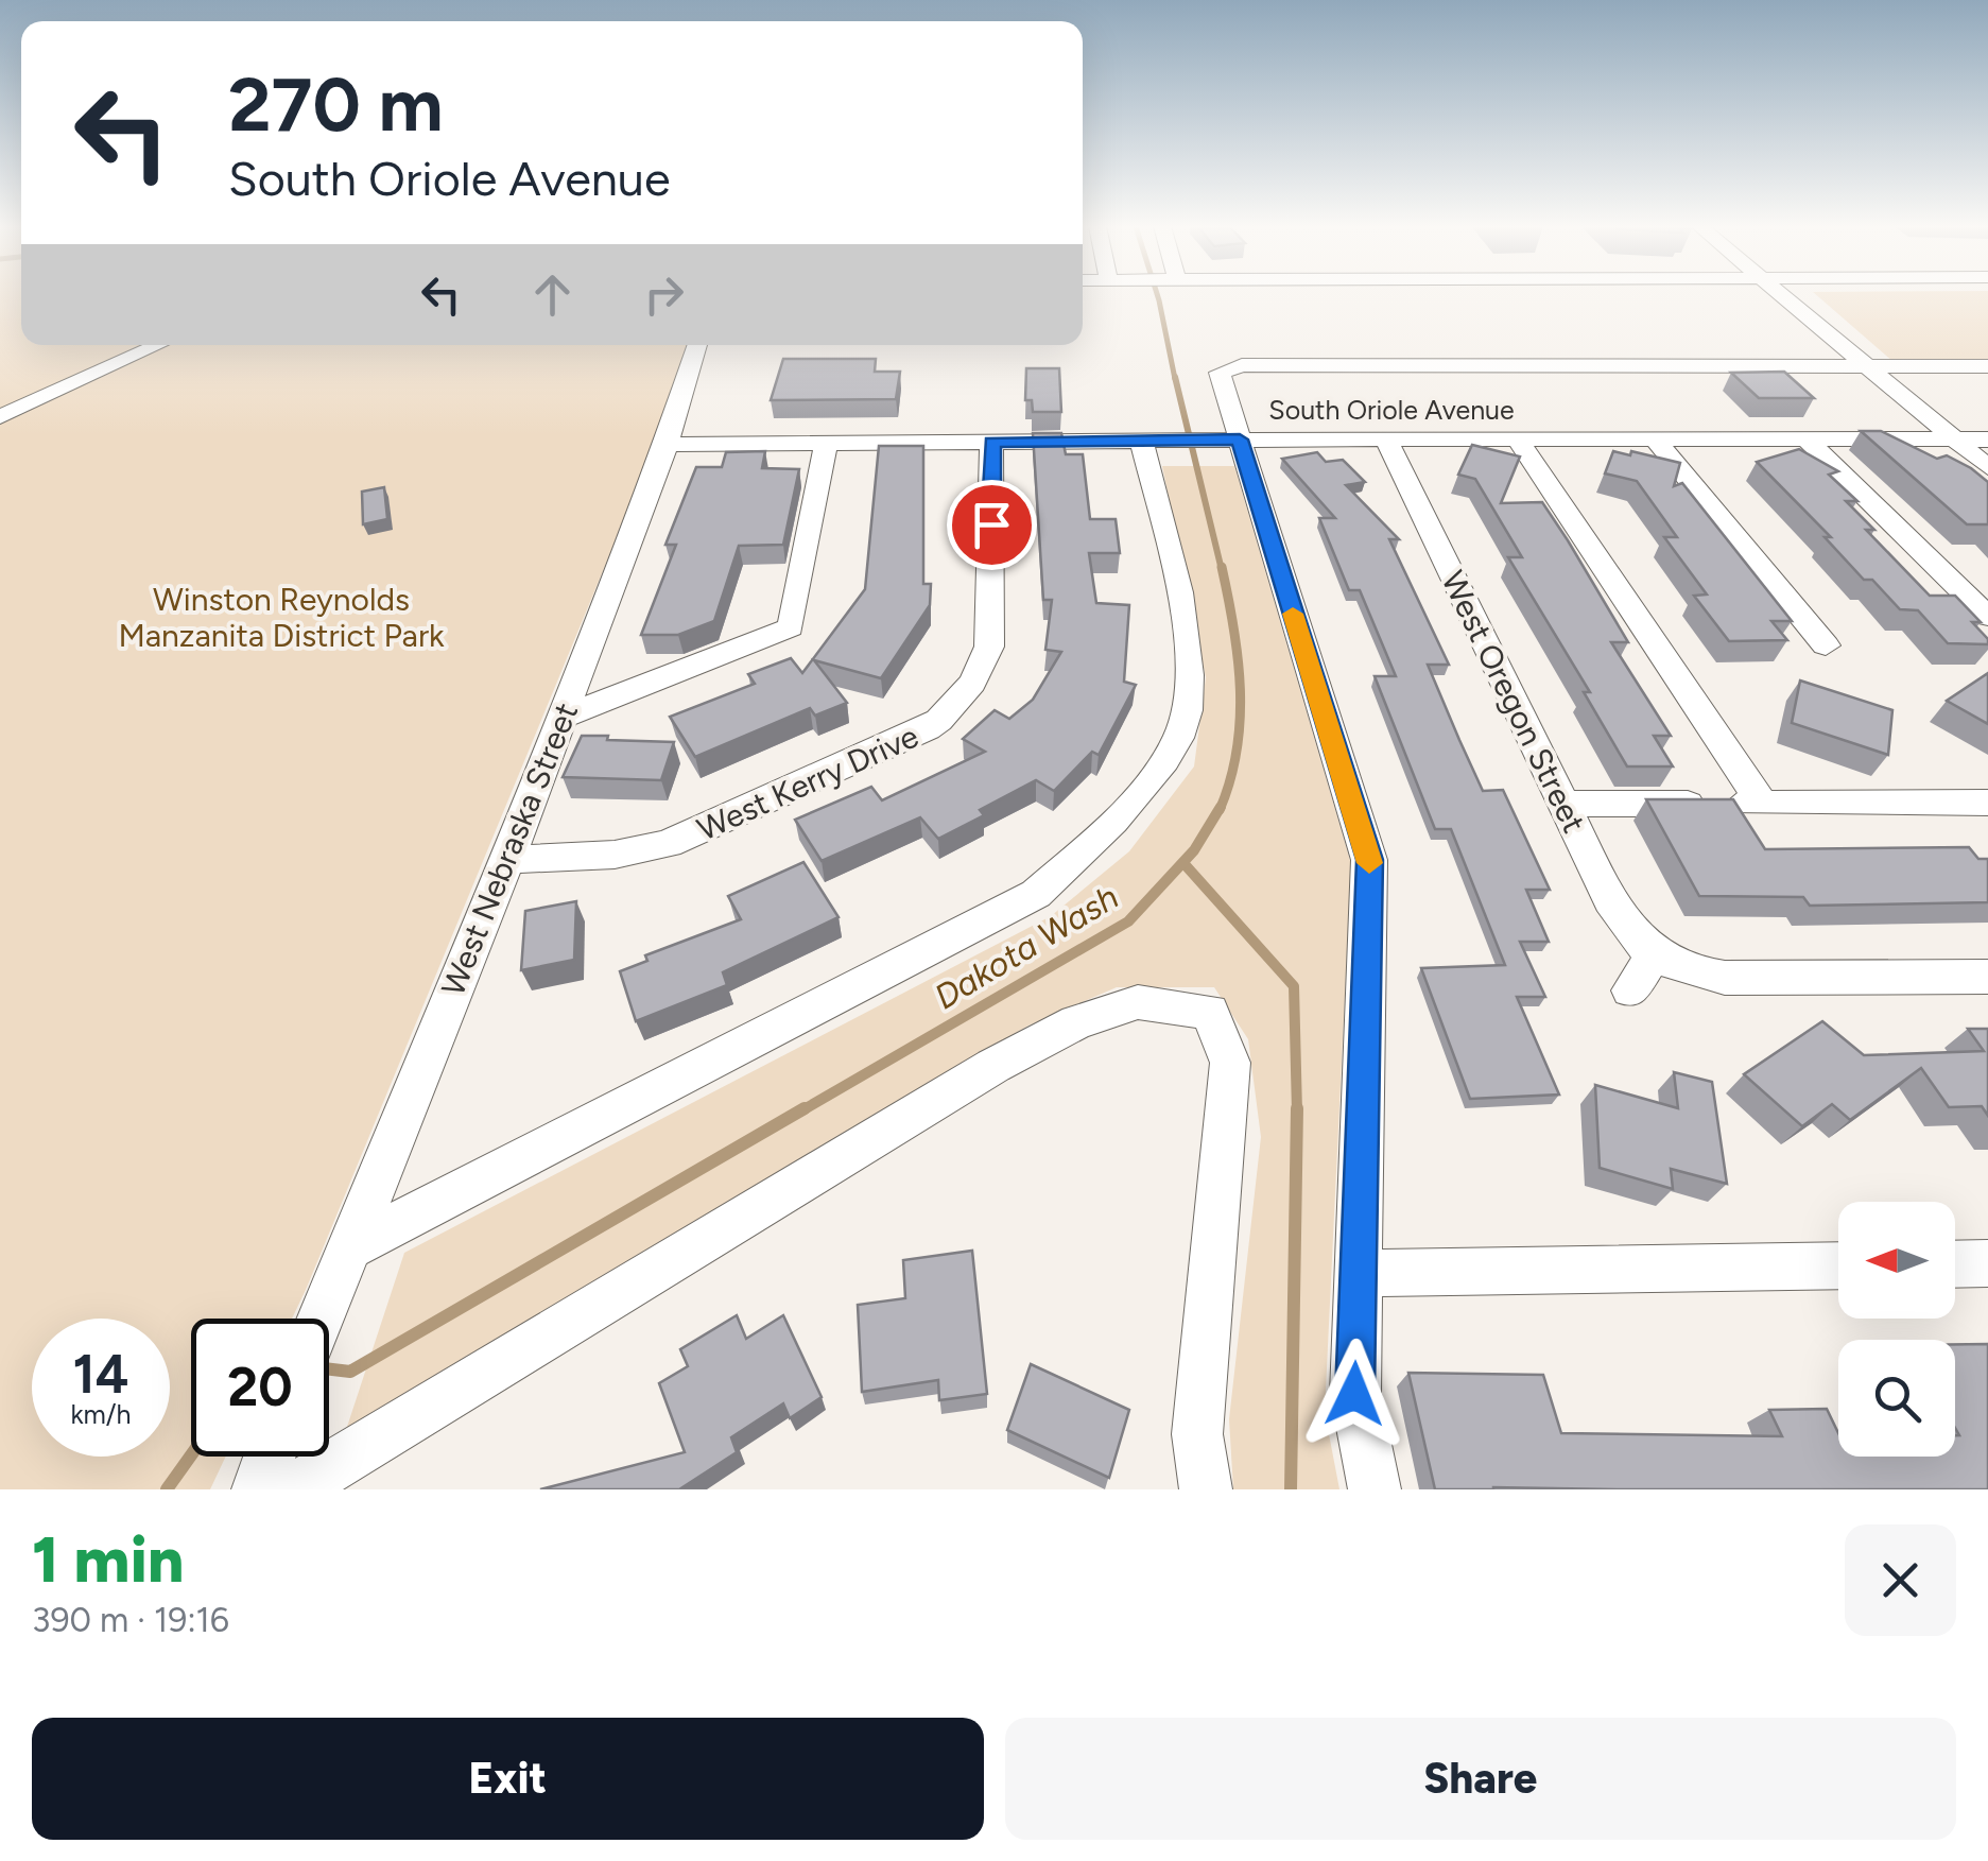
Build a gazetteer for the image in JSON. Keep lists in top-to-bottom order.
{
  "streets": {
    "street": [
      "South Oriole Avenue",
      "West Oregon Street",
      "West Kerry Drive",
      "West Nebraska Street"
    ]
  },
  "crossings": [
    ["South Oriole Avenue", "West Oregon Street"],
    ["South Oriole Avenue", "West Kerry Drive"],
    ["South Oriole Avenue", "West Nebraska Street"],
    ["West Kerry Drive", "West Nebraska Street"]
  ],
  "water": ["Dakota Wash"],
  "parks": ["Winston Reynolds Manzanita District Park"],
  "north": "left",
  "page": {
    "turn": ["270 m", "South Oriole Avenue"],
    "speed": "14 km/h",
    "limit": "20",
    "heading": ["1 min", "390 m · 19:16"],
    "buttons": ["Exit", "Share"]
  }
}
